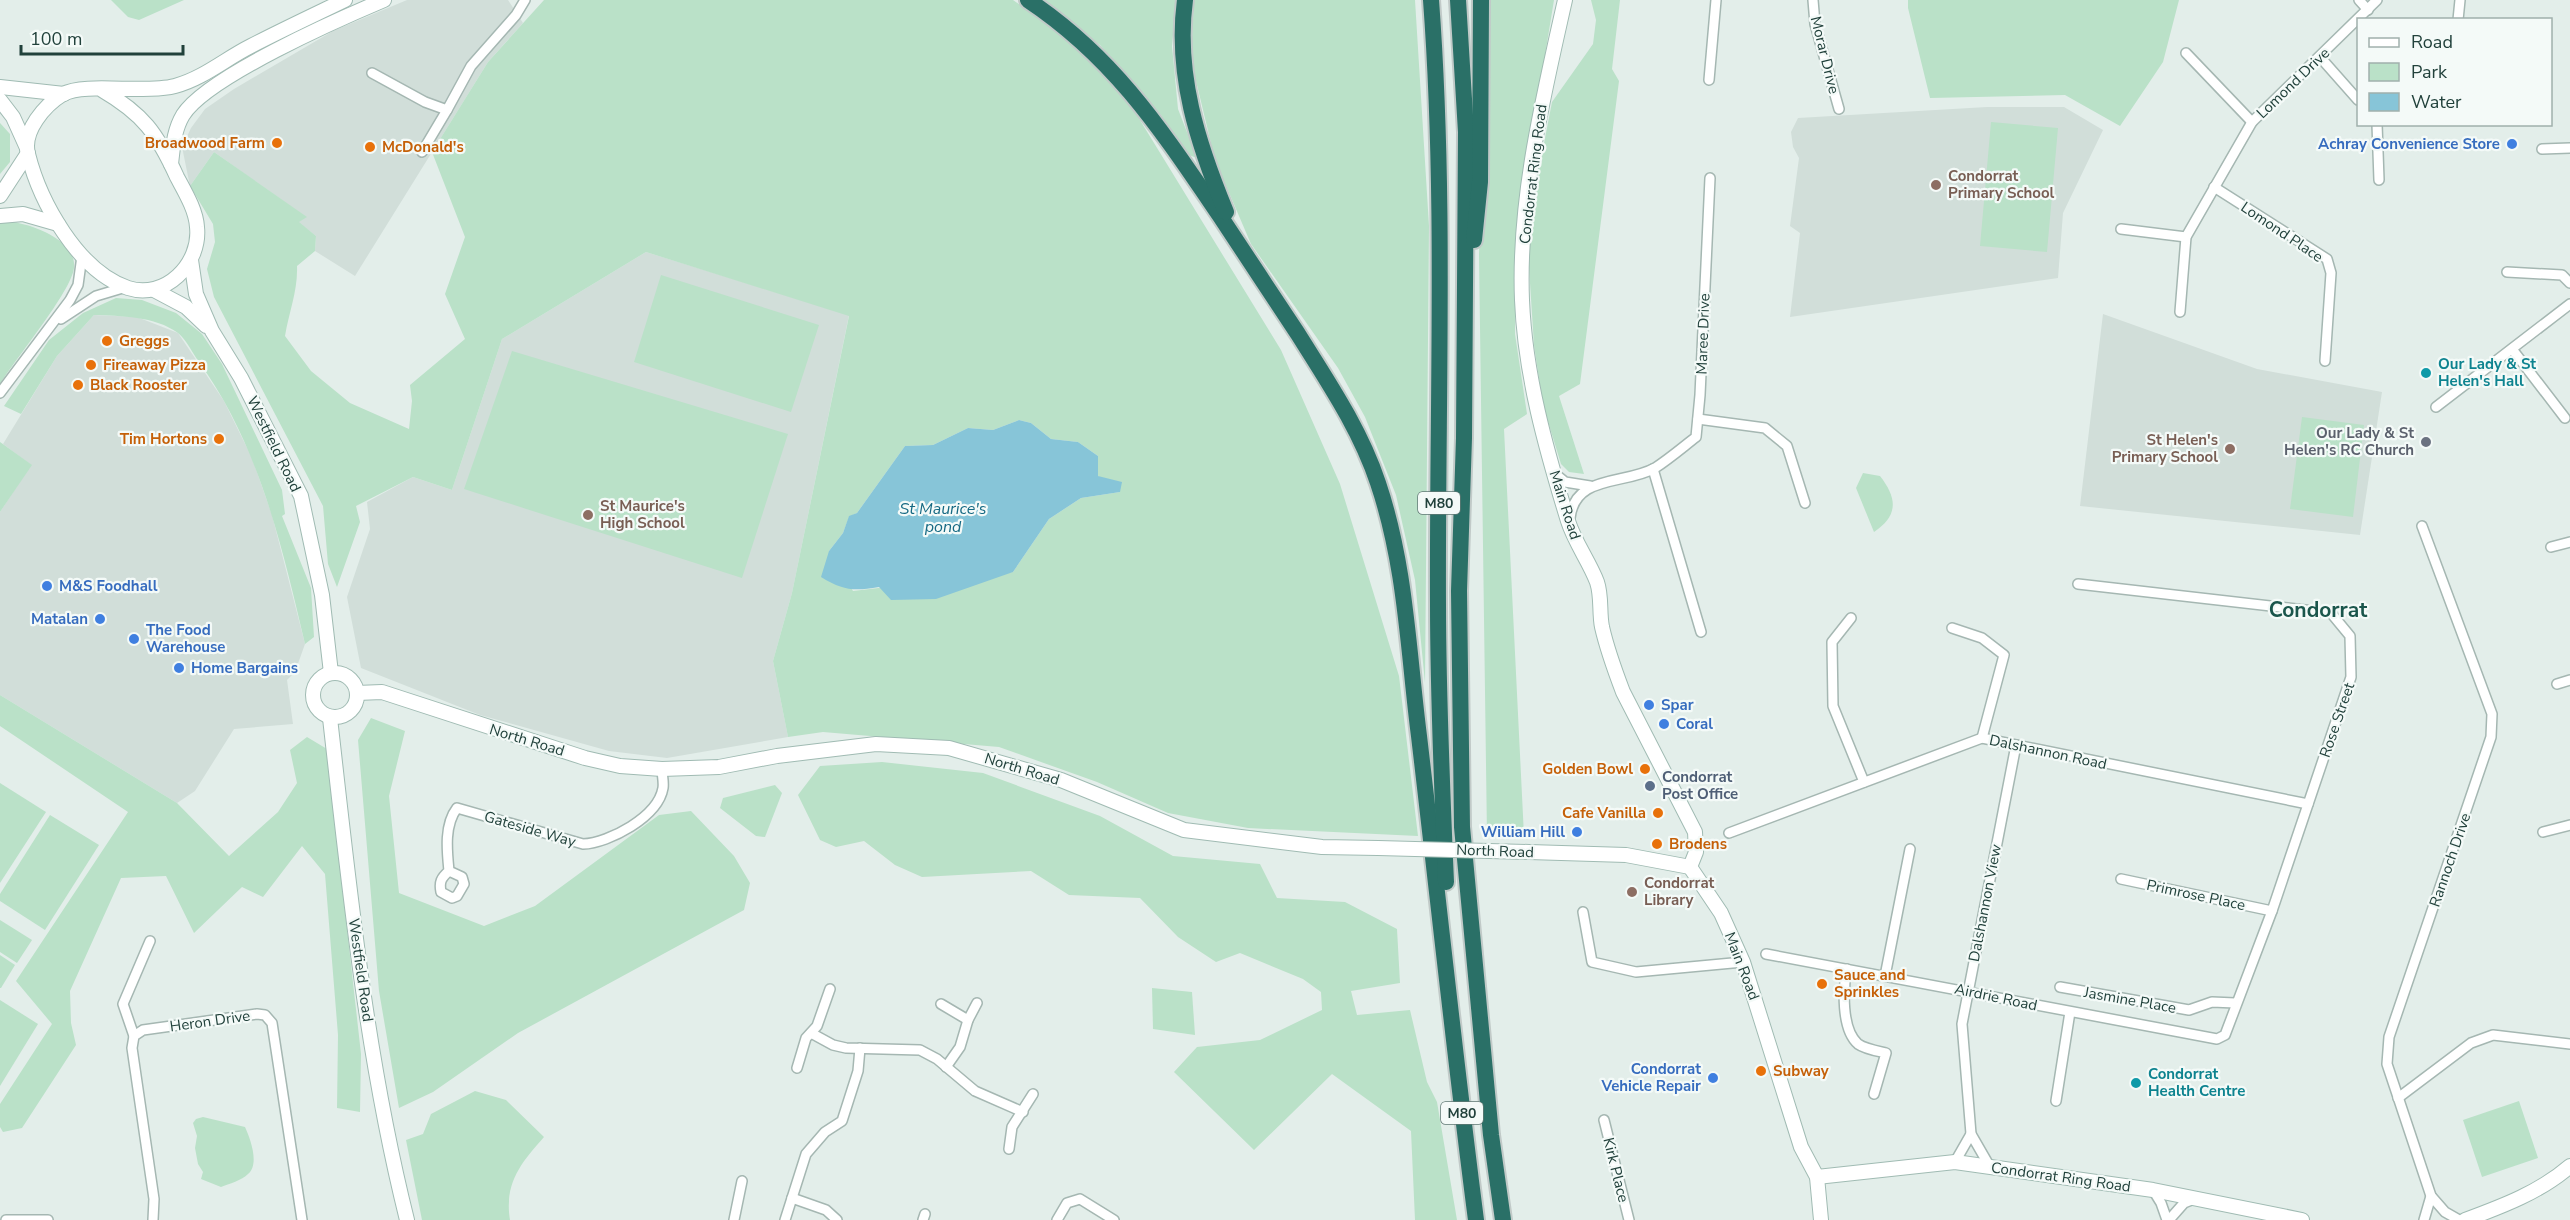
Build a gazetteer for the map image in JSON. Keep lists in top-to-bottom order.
{
  "streets": {
    "highway": ["M80"],
    "main road": [
      "Condorrat Ring Road",
      "Westfield Road",
      "Main Road",
      "North Road"
    ],
    "street": [
      "Morar Drive",
      "Lomond Drive",
      "Lomond Place",
      "Maree Drive",
      "Rose Street",
      "Dalshannon Road",
      "Gateside Way",
      "Rannoch Drive",
      "Primrose Place",
      "Dalshannon View",
      "Airdrie Road",
      "Jasmine Place",
      "Heron Drive",
      "Kirk Place"
    ]
  },
  "crossings": [
    ["Lomond Drive", "Lomond Place"],
    ["Condorrat Ring Road", "Main Road"],
    ["Condorrat Ring Road", "Dalshannon View"],
    ["Westfield Road", "North Road"],
    ["Main Road", "North Road"],
    ["Rose Street", "Dalshannon Road"],
    ["Rose Street", "Primrose Place"],
    ["Rose Street", "Airdrie Road"],
    ["Rose Street", "Jasmine Place"],
    ["North Road", "Gateside Way"],
    ["Dalshannon Road", "Dalshannon View"],
    ["Dalshannon View", "Airdrie Road"]
  ],
  "districts": ["Condorrat"],
  "water": ["St Maurice's pond"],
  "places": [
    "Broadwood Farm",
    "Achray Convenience Store",
    "McDonald's",
    "Condorrat Primary School",
    "Greggs",
    "Fireaway Pizza",
    "Our Lady & St Helen's Hall",
    "Black Rooster",
    "Tim Hortons",
    "Our Lady & St Helen's RC Church",
    "St Helen's Primary School",
    "St Maurice's High School",
    "M&S Foodhall",
    "Matalan",
    "The Food Warehouse",
    "Home Bargains",
    "Spar",
    "Coral",
    "Golden Bowl",
    "Condorrat Post Office",
    "Cafe Vanilla",
    "William Hill",
    "Brodens",
    "Condorrat Library",
    "Sauce and Sprinkles",
    "Subway",
    "Condorrat Vehicle Repair",
    "Condorrat Health Centre"
  ],
  "legend": ["Road", "Park", "Water"],
  "scale_bar": "100 m"
}
